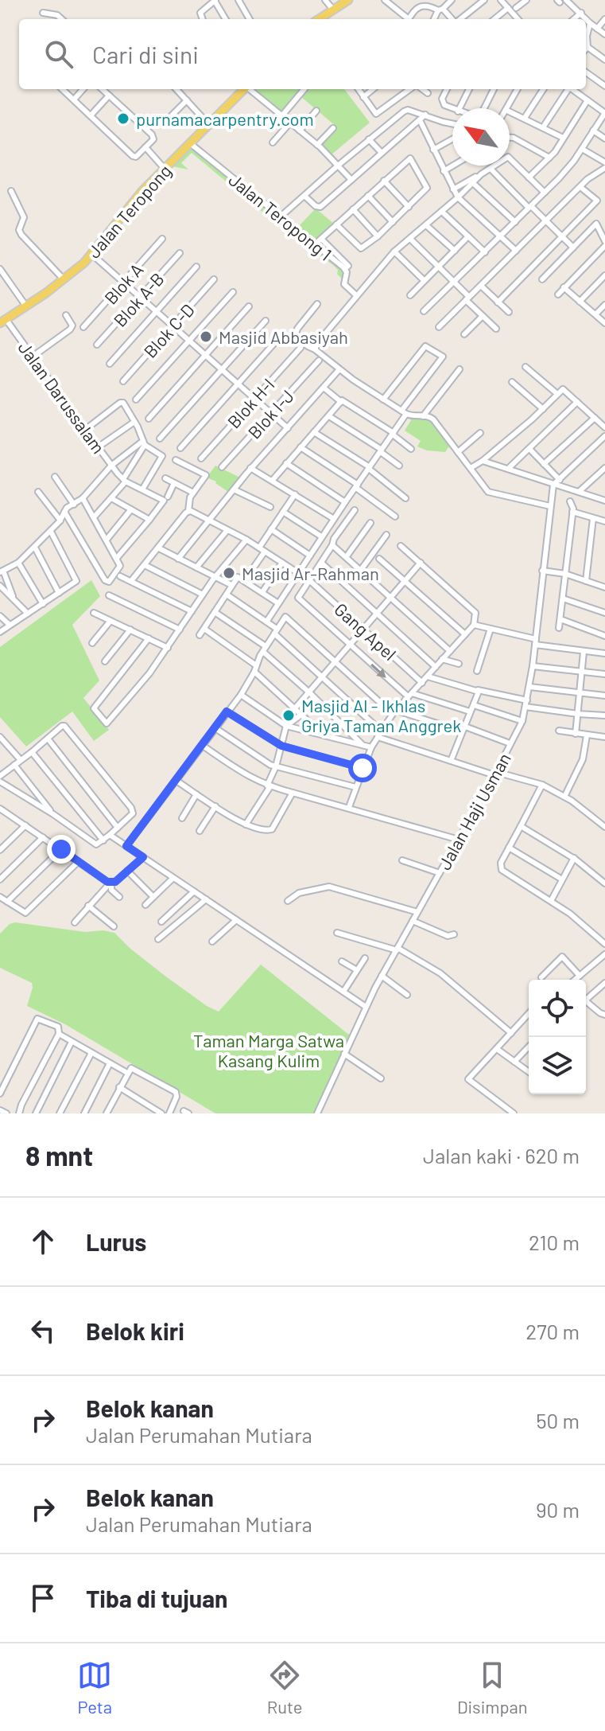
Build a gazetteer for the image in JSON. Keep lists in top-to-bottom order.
{
  "streets": {
    "main road": ["Jalan Teropong"],
    "street": [
      "Jalan Teropong 1",
      "Blok A",
      "Blok A-B",
      "Blok C-D",
      "Jalan Darussalam",
      "Blok H-I",
      "Blok I-J",
      "Gang Apel",
      "Jalan Haji Usman"
    ]
  },
  "crossings": [
    ["Jalan Teropong", "Jalan Teropong 1"],
    ["Jalan Teropong", "Jalan Darussalam"]
  ],
  "parks": ["Taman Marga Satwa Kasang Kulim"],
  "places": [
    "purnamacarpentry.com",
    "Masjid Abbasiyah",
    "Masjid Ar-Rahman",
    "Masjid Al - Ikhlas Griya Taman Anggrek"
  ],
  "north": "top left",
  "page": {
    "search": "Cari di sini",
    "heading": ["8 mnt", "Jalan kaki · 620 m"],
    "list": [
      ["Lurus", "210 m"],
      ["Belok kiri", "270 m"],
      ["Belok kanan", "Jalan Perumahan Mutiara", "50 m"],
      ["Belok kanan", "Jalan Perumahan Mutiara", "90 m"],
      "Tiba di tujuan"
    ],
    "nav": ["Peta", "Rute", "Disimpan"]
  }
}
